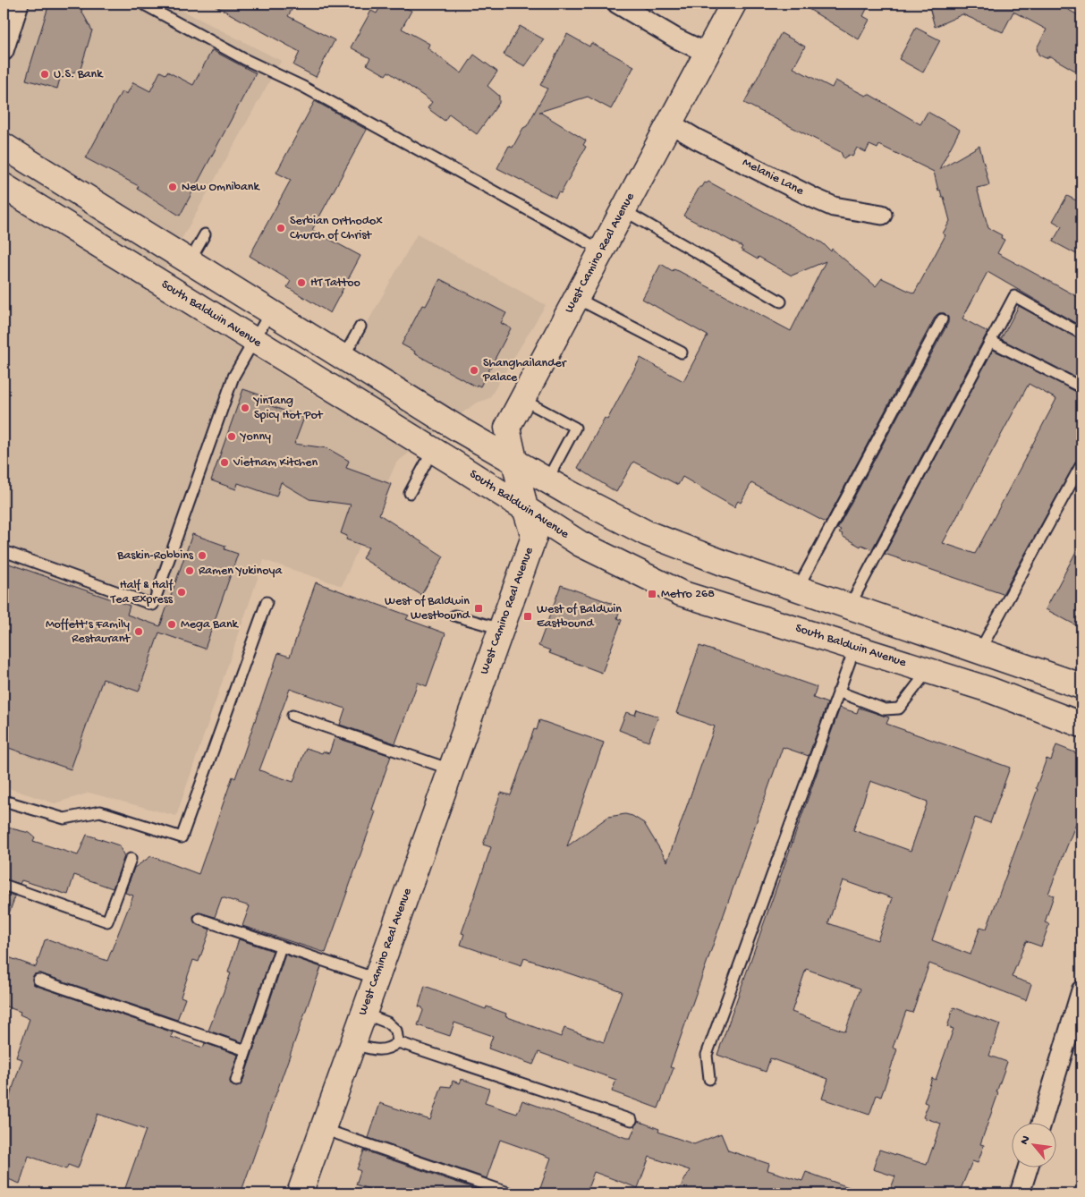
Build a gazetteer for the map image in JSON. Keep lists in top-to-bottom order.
{
  "streets": {
    "main road": ["West Camino Real Avenue", "South Baldwin Avenue"],
    "street": ["Melanie Lane"]
  },
  "crossings": [
    ["Melanie Lane", "West Camino Real Avenue"],
    ["West Camino Real Avenue", "South Baldwin Avenue"]
  ],
  "places": {
    "other": [
      "U.S. Bank",
      "New Omnibank",
      "Serbian Orthodox Church of Christ",
      "HT Tattoo",
      "Shanghailander Palace",
      "YinTang Spicy Hot Pot",
      "Yonny",
      "Vietnam Kitchen",
      "Baskin-Robbins",
      "Ramen Yukinoya",
      "Half & Half Tea Express",
      "Mega Bank",
      "Moffett's Family Restaurant"
    ],
    "transit": ["Metro 268", "West of Baldwin Westbound", "West of Baldwin Eastbound"]
  },
  "north": "top left"
}
